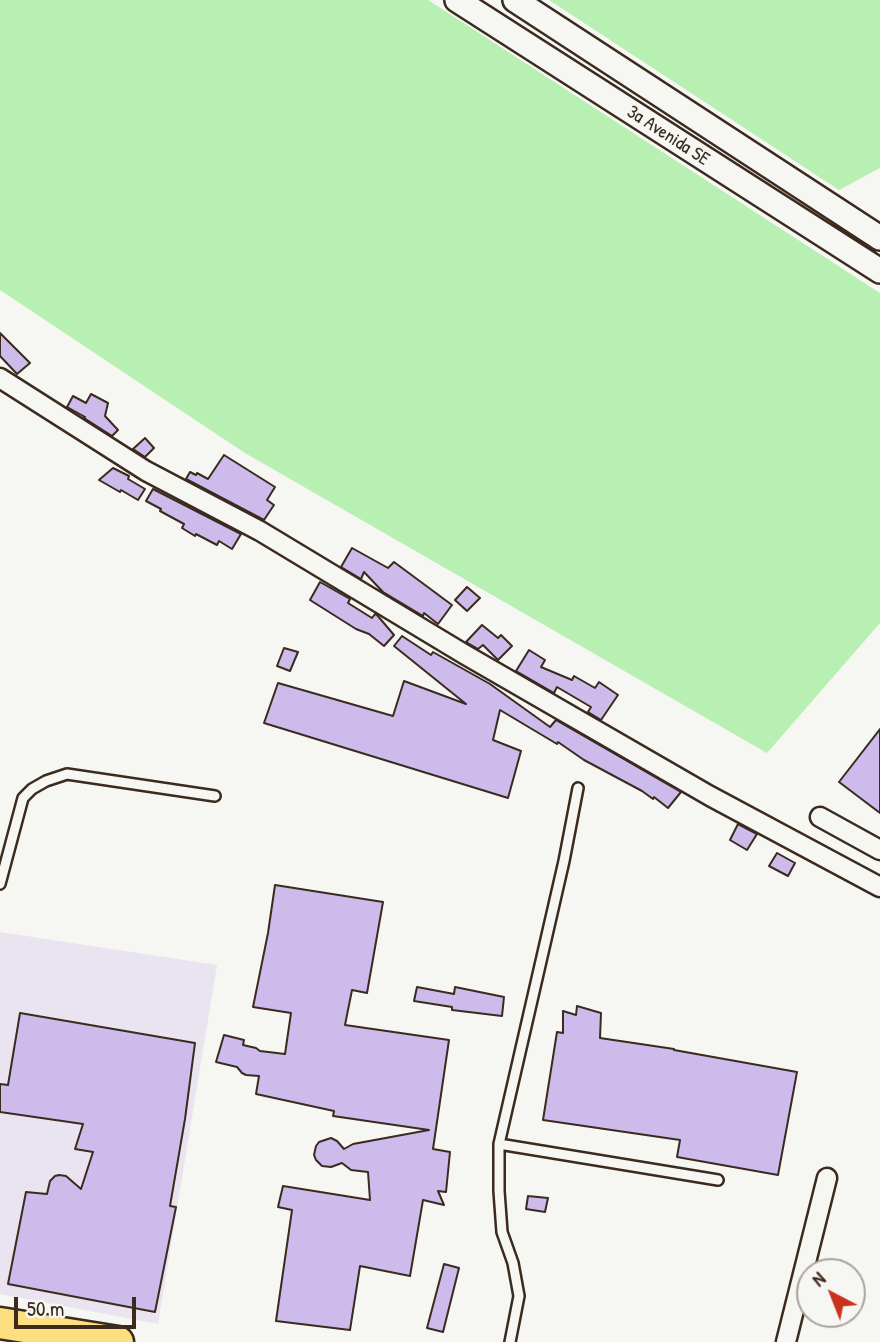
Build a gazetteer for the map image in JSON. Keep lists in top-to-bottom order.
{
  "streets": {
    "street": ["3a Avenida SE"]
  },
  "scale_bar": "50 m",
  "north": "top left"
}
